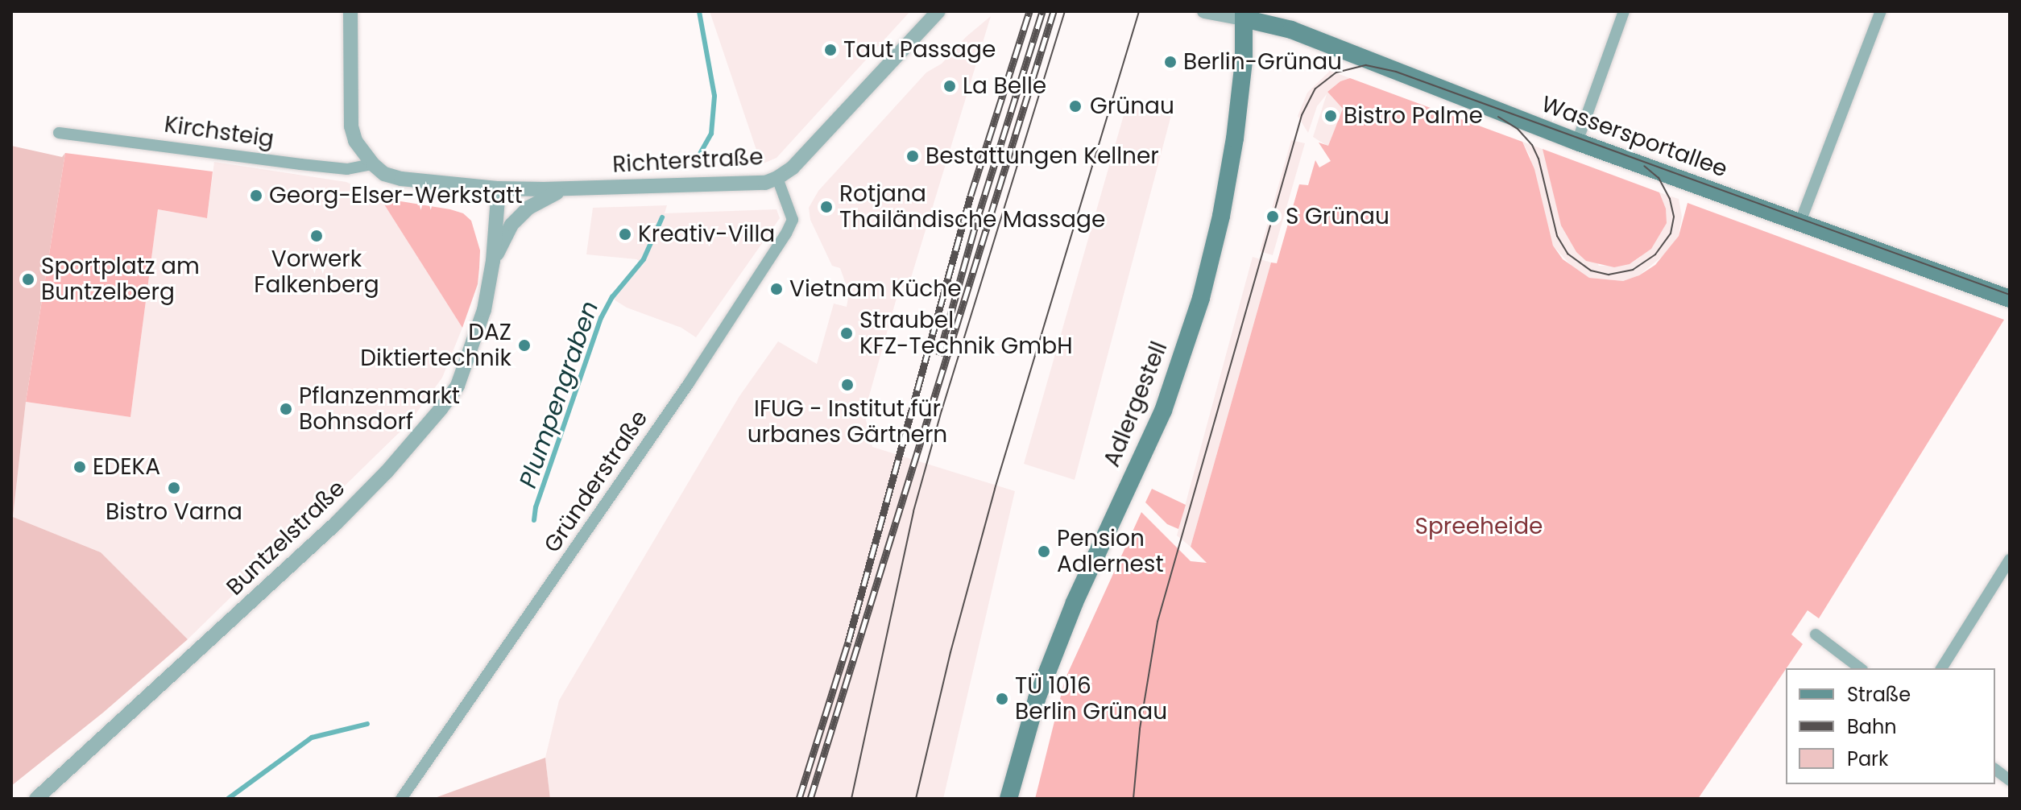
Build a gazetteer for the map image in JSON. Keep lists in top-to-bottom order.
{
  "streets": {
    "main road": ["Wassersportallee", "Adlergestell"],
    "street": [
      "Kirchsteig",
      "Richterstraße",
      "Gründerstraße",
      "Buntzelstraße"
    ]
  },
  "crossings": [
    ["Kirchsteig", "Richterstraße"],
    ["Wassersportallee", "Adlergestell"],
    ["Richterstraße", "Gründerstraße"],
    ["Richterstraße", "Buntzelstraße"]
  ],
  "water": ["Plumpengraben"],
  "parks": ["Spreeheide"],
  "places": [
    "Taut Passage",
    "Berlin-Grünau",
    "La Belle",
    "Grünau",
    "Bistro Palme",
    "Bestattungen Kellner",
    "Georg-Elser-Werkstatt",
    "Rotjana Thailändische Massage",
    "S Grünau",
    "Kreativ-Villa",
    "Vorwerk Falkenberg",
    "Sportplatz am Buntzelberg",
    "Vietnam Küche",
    "Straubel KFZ-Technik GmbH",
    "DAZ Diktiertechnik",
    "IFUG - Institut für urbanes Gärtnern",
    "Pflanzenmarkt Bohnsdorf",
    "EDEKA",
    "Bistro Varna",
    "Pension Adlernest",
    "TÜ 1016 Berlin Grünau"
  ],
  "legend": ["Straße", "Bahn", "Park"]
}
